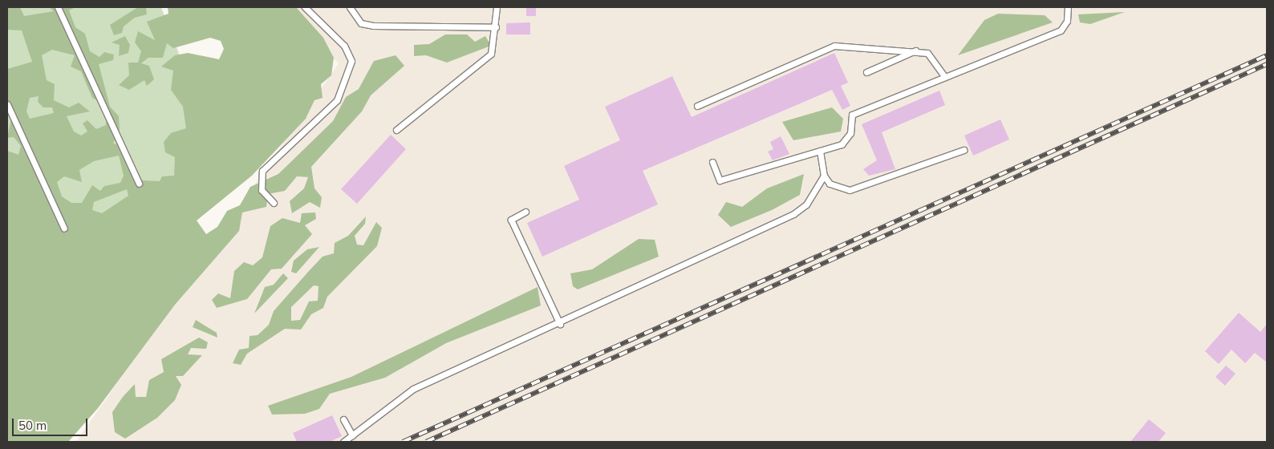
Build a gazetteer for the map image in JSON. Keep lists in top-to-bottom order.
{
  "scale_bar": "50 m"
}
